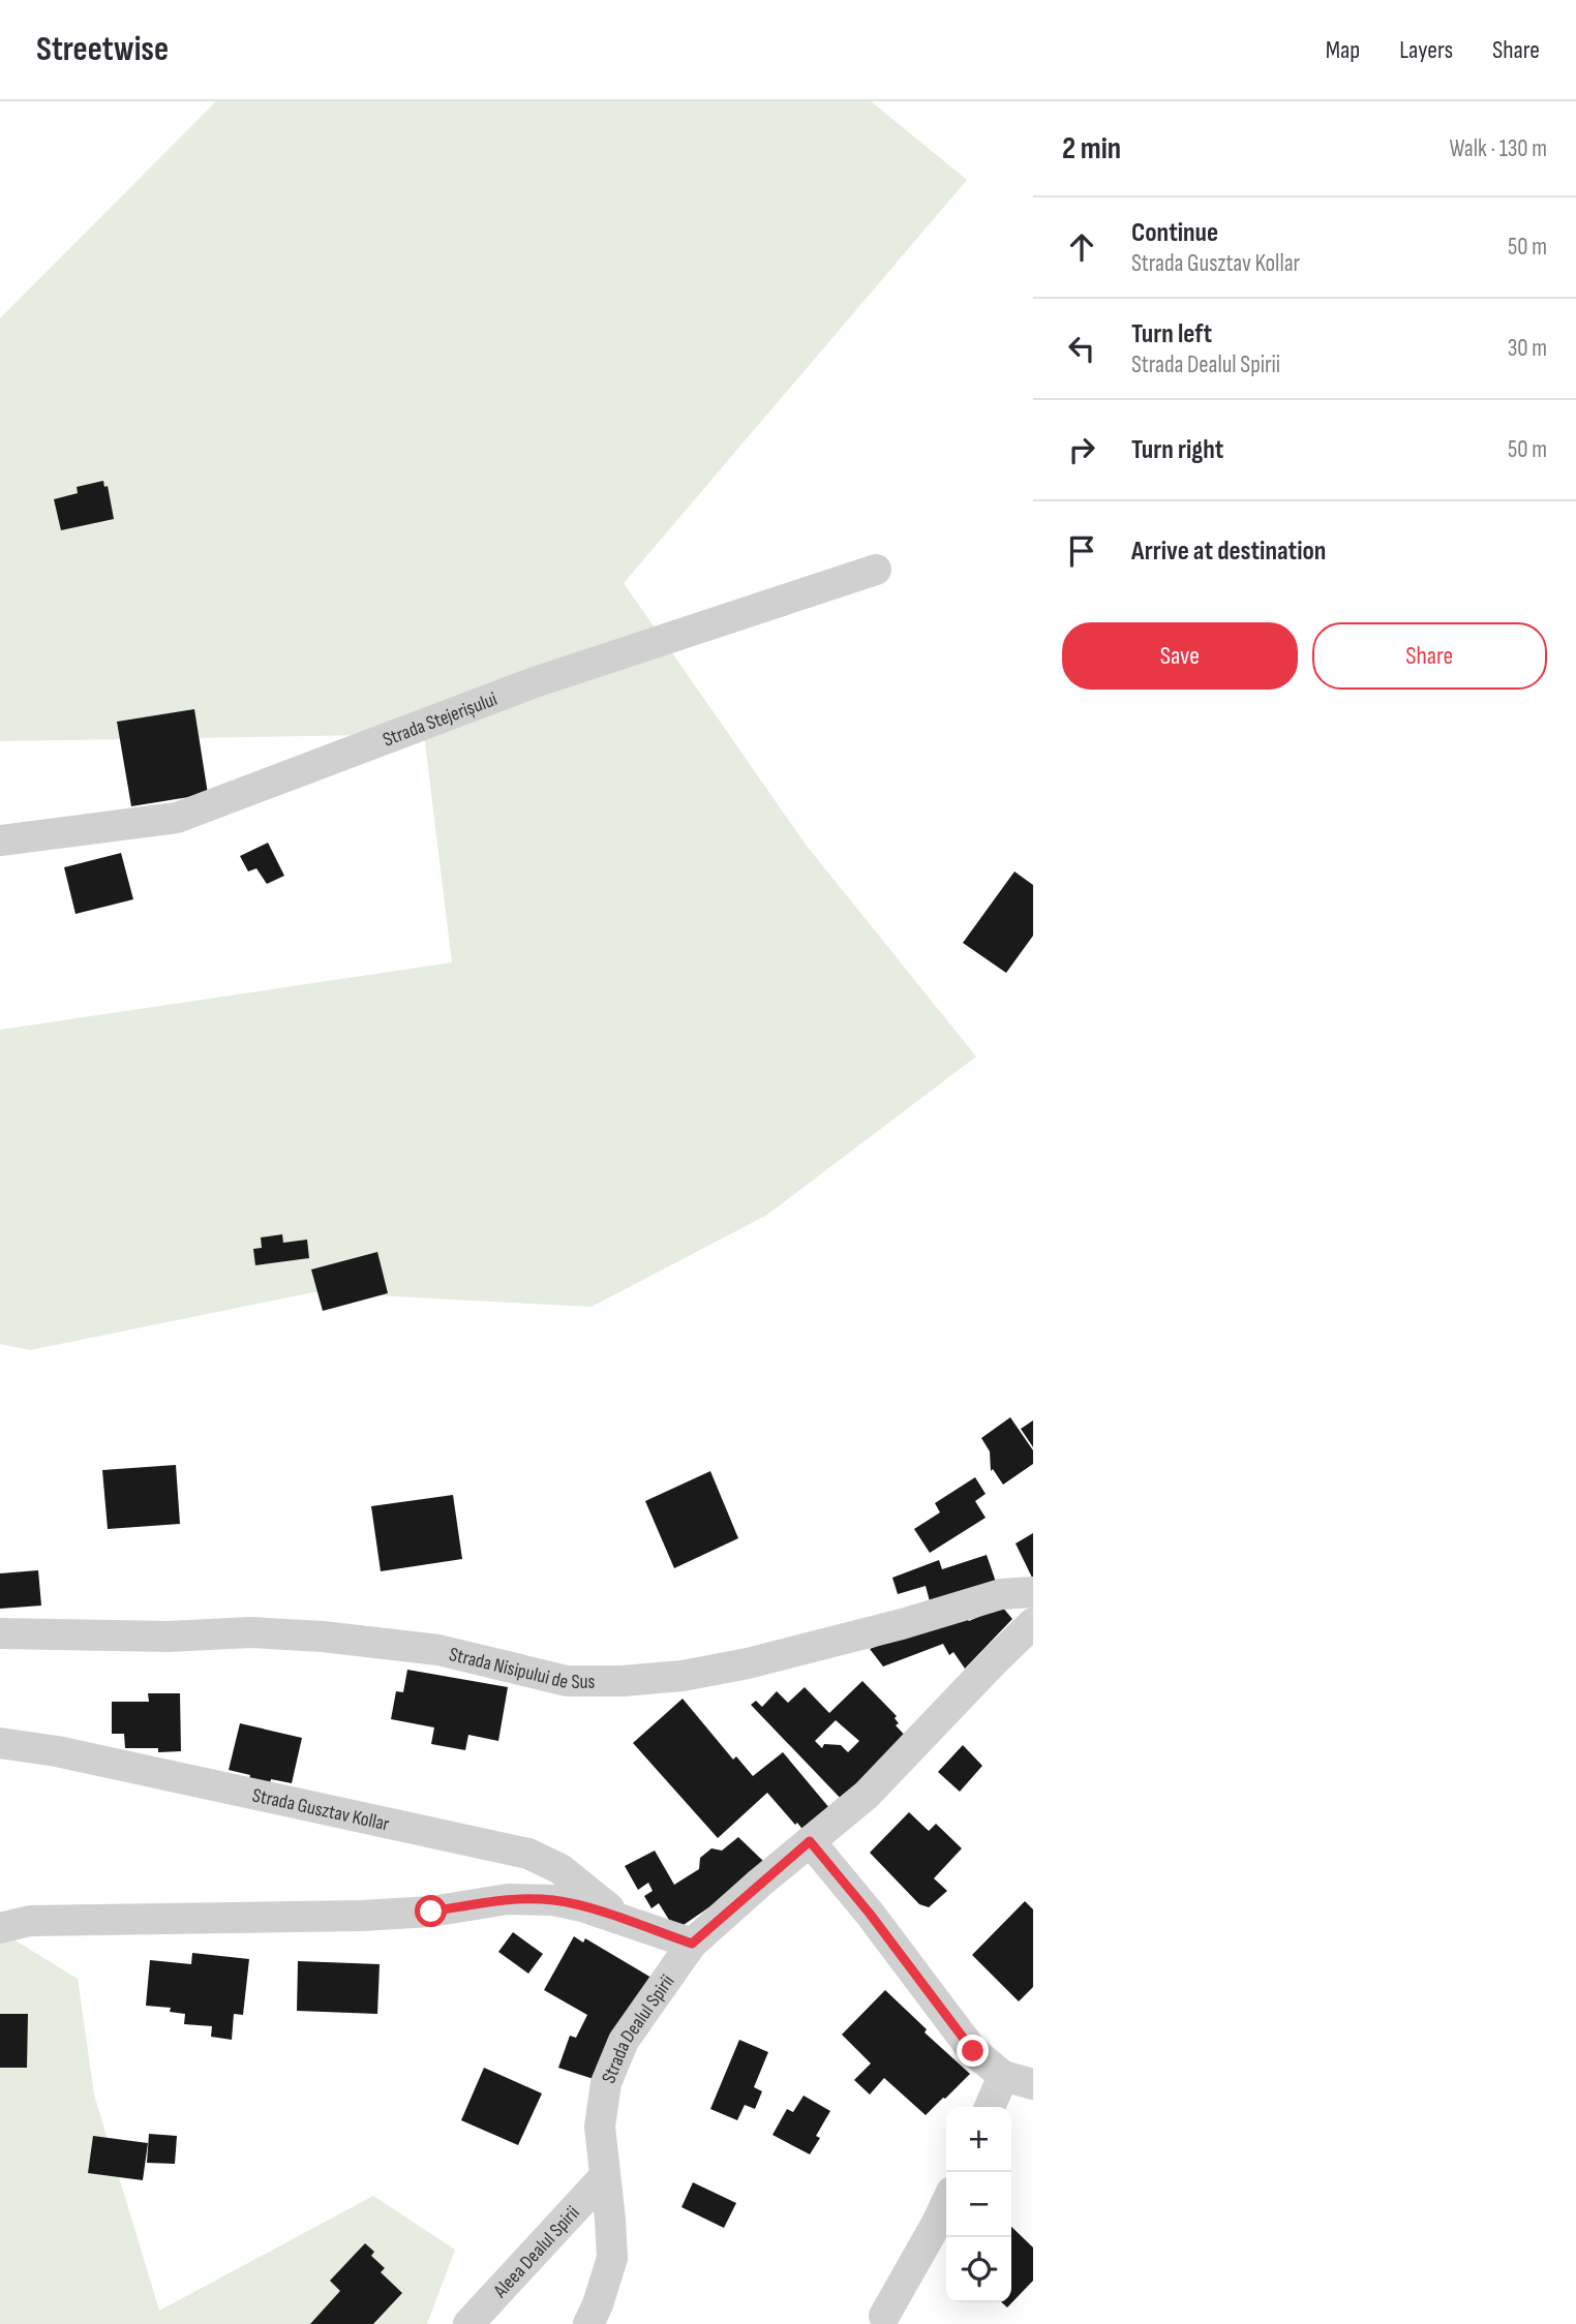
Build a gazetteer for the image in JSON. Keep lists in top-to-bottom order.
{
  "streets": {
    "street": [
      "Strada Stejerișului",
      "Strada Nisipului de Sus",
      "Strada Gusztav Kollar",
      "Strada Dealul Spirii",
      "Aleea Dealul Spirii"
    ]
  },
  "crossings": [
    ["Strada Gusztav Kollar", "Strada Dealul Spirii"],
    ["Strada Dealul Spirii", "Aleea Dealul Spirii"]
  ],
  "page": {
    "header": "Streetwise",
    "nav": ["Map", "Layers", "Share"],
    "heading": ["2 min", "Walk · 130 m"],
    "list": [
      ["Continue", "Strada Gusztav Kollar", "50 m"],
      ["Turn left", "Strada Dealul Spirii", "30 m"],
      ["Turn right", "50 m"],
      "Arrive at destination"
    ],
    "buttons": ["Save", "Share"],
    "map_buttons": ["+", "−"]
  }
}
